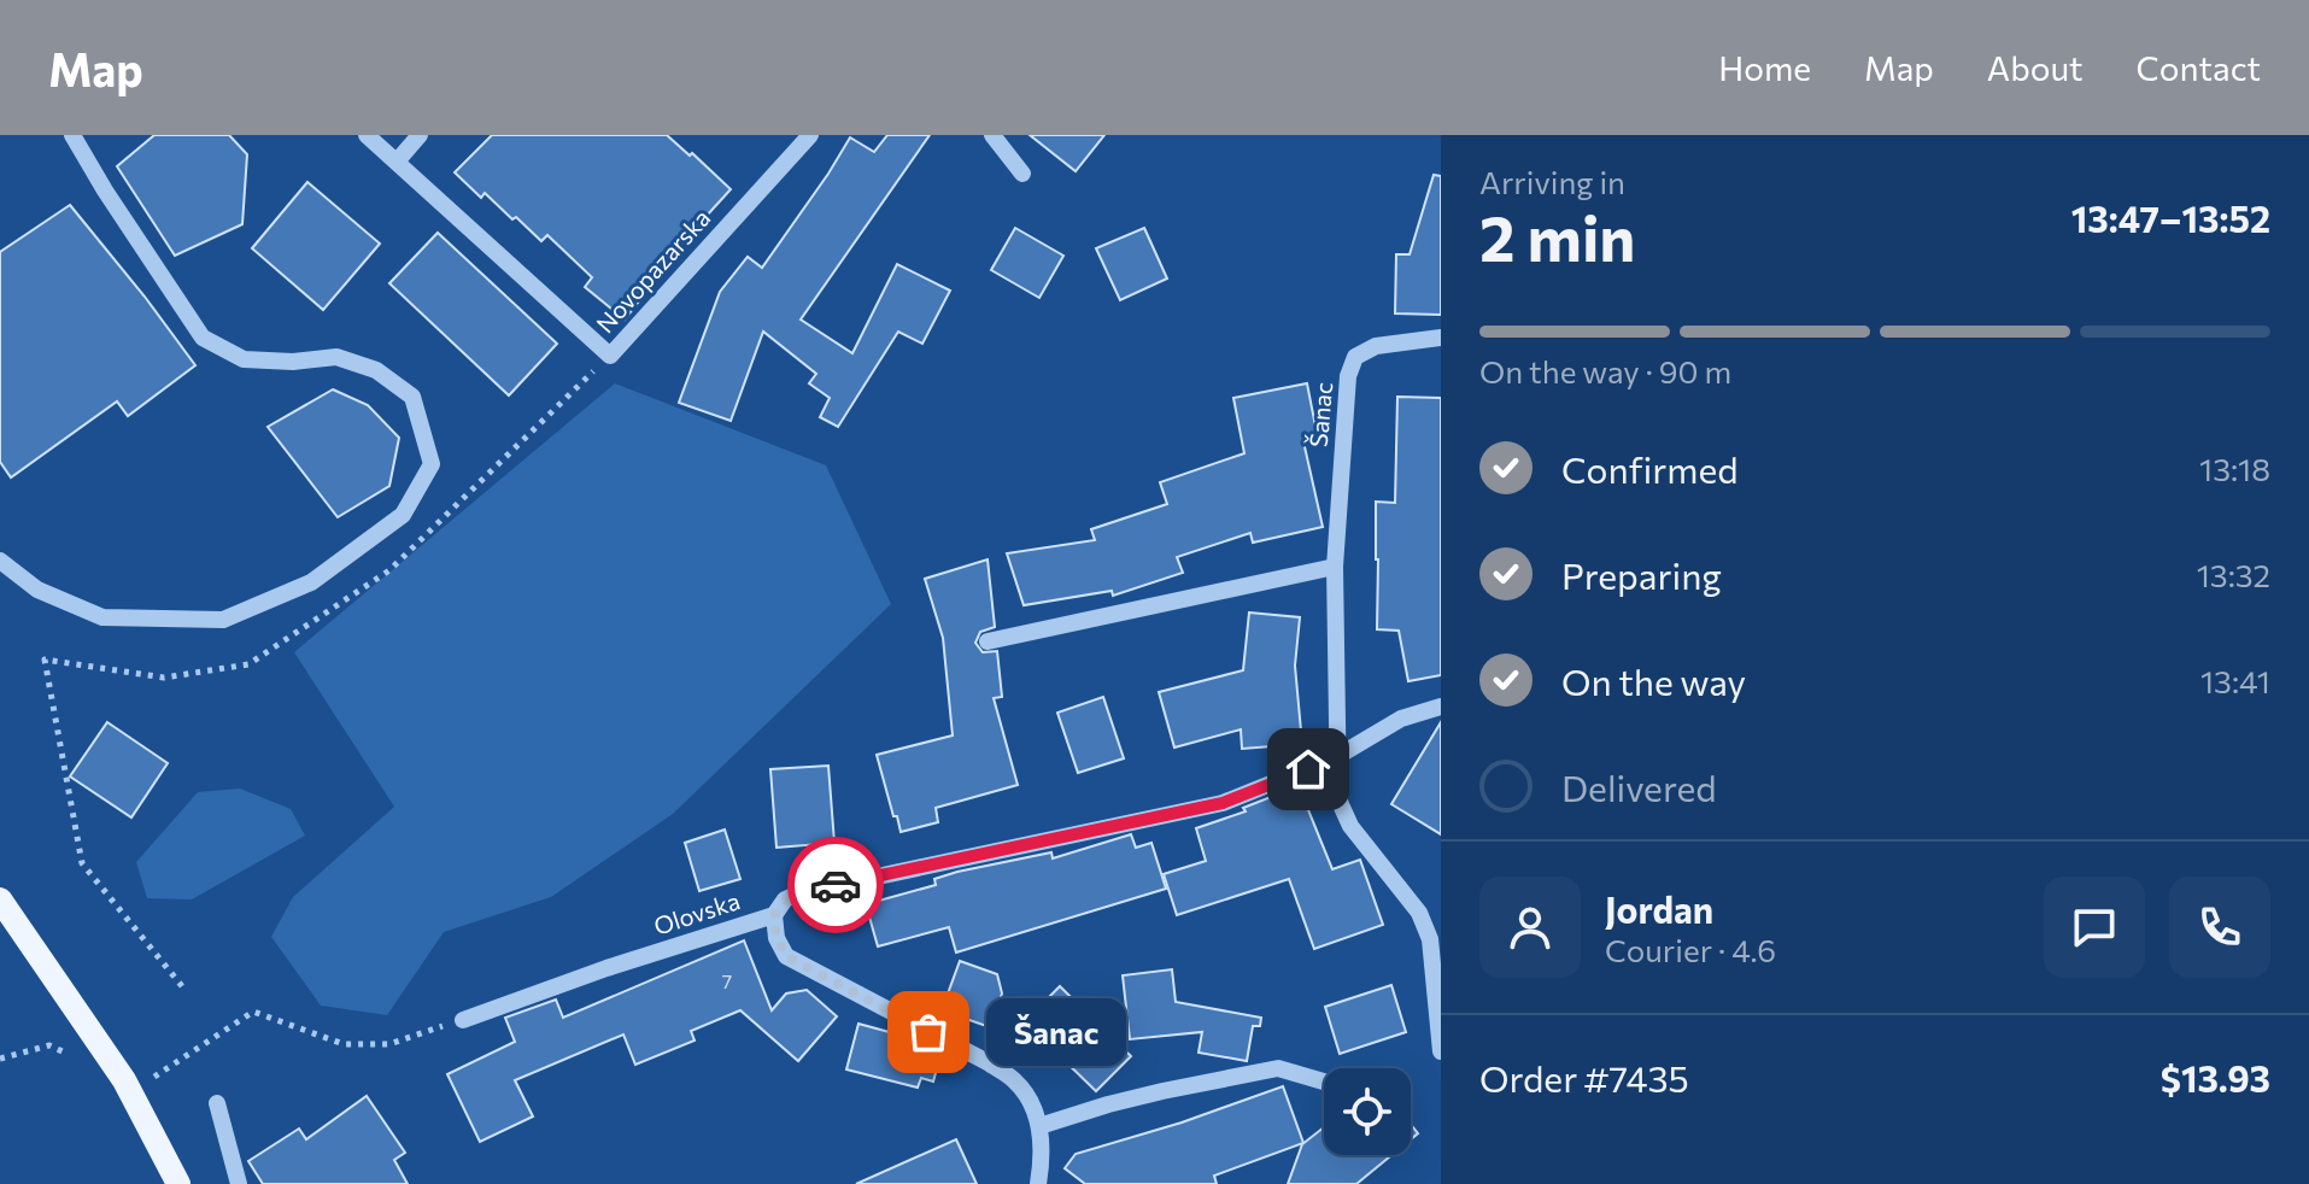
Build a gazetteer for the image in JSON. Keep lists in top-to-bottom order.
{
  "streets": {
    "street": ["Novopazarska", "Šanac", "Olovska"]
  },
  "places": ["Šanac"],
  "house_numbers": ["7"],
  "page": {
    "header": "Map",
    "nav": [
      "Home",
      "Map",
      "About",
      "Contact"
    ],
    "heading": ["2 min", "Arriving in", "13:47–13:52"],
    "panel": [
      "Jordan",
      "Courier · 4.6",
      "Order #7435",
      "$13.93"
    ],
    "bar": "On the way · 90 m",
    "list": [
      ["Confirmed", "13:18"],
      ["Preparing", "13:32"],
      ["On the way", "13:41"],
      "Delivered"
    ],
    "bubble": "Šanac"
  }
}
